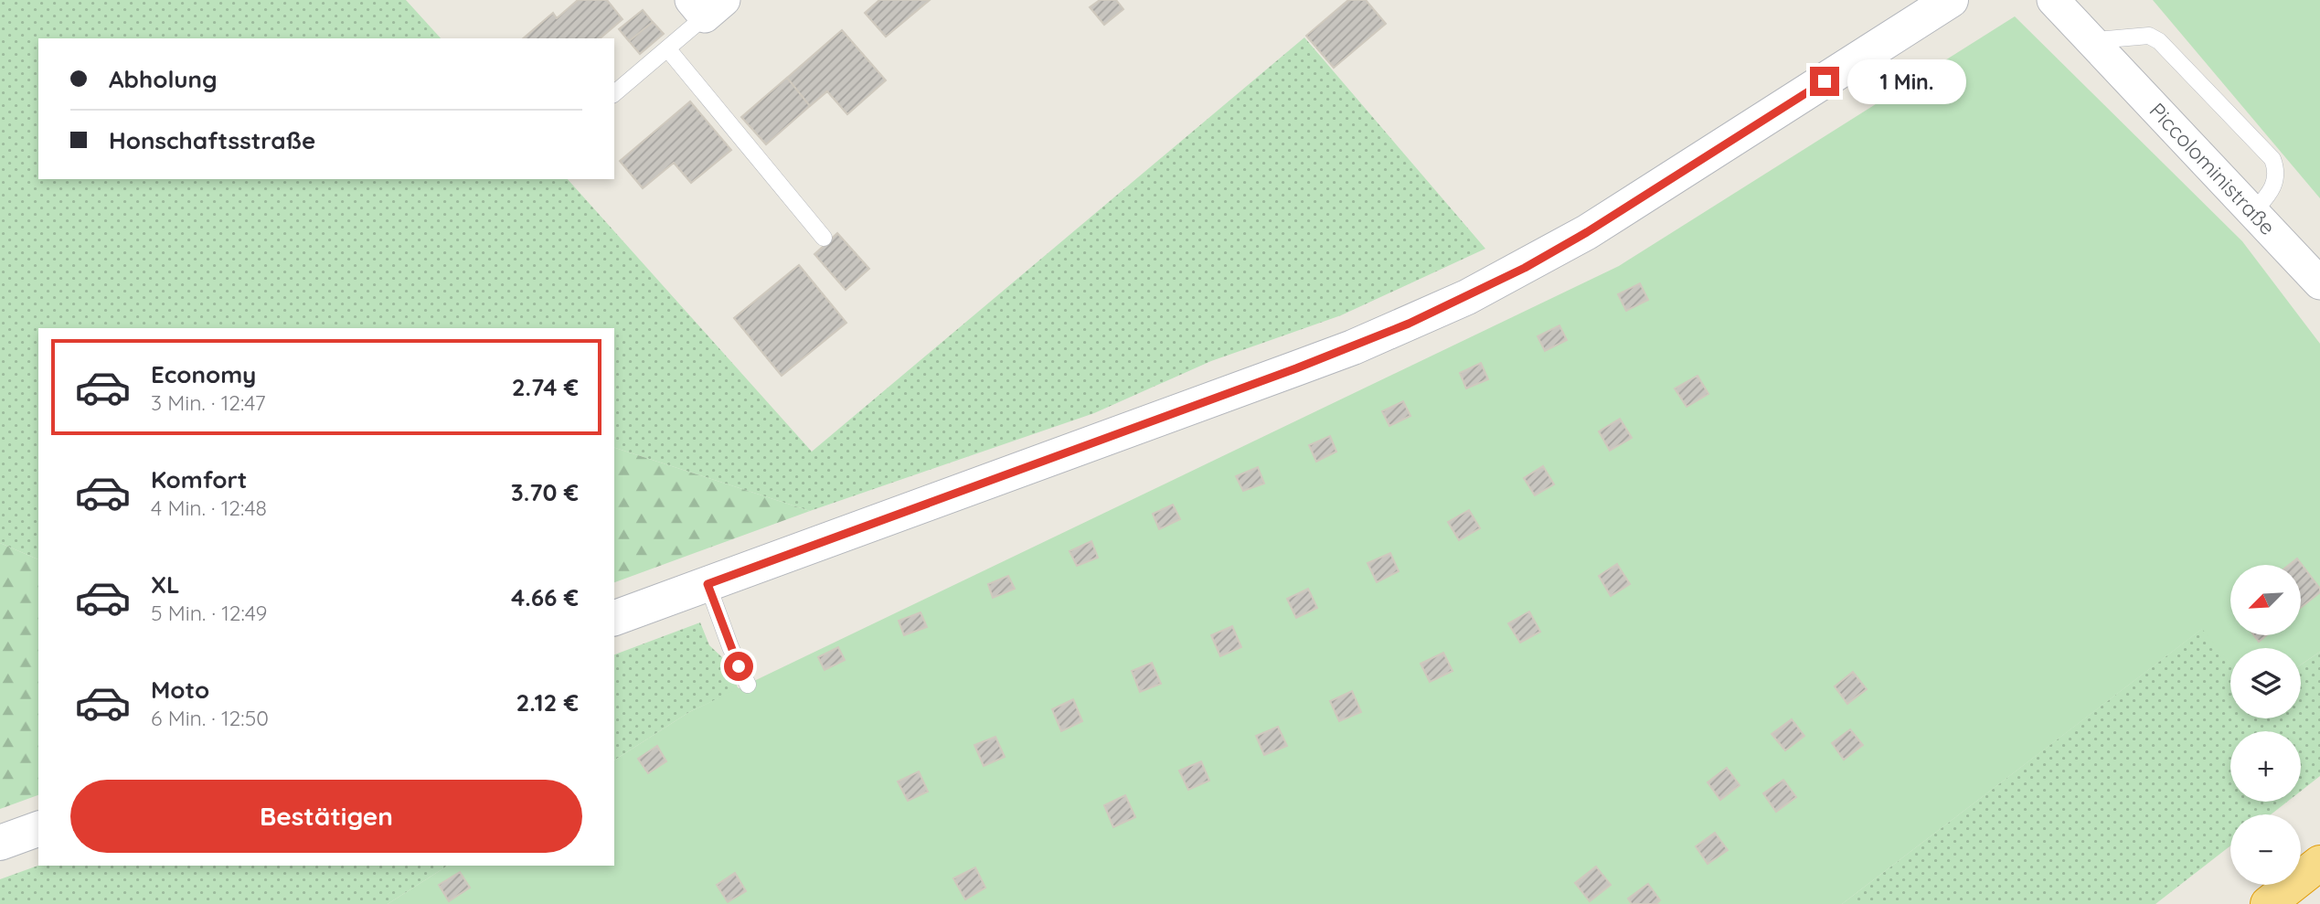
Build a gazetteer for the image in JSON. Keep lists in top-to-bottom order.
{
  "streets": {
    "street": ["Piccoloministraße"]
  },
  "north": "bottom left",
  "page": {
    "banner": ["Abholung", "Honschaftsstraße"],
    "bubble": "1 Min.",
    "list": [
      {
        "name": "Economy",
        "note": "3 Min. · 12:47",
        "value": "2.74 €"
      },
      {
        "name": "Komfort",
        "note": "4 Min. · 12:48",
        "value": "3.70 €"
      },
      {
        "name": "XL",
        "note": "5 Min. · 12:49",
        "value": "4.66 €"
      },
      {
        "name": "Moto",
        "note": "6 Min. · 12:50",
        "value": "2.12 €"
      }
    ],
    "map_buttons": ["+", "−"],
    "buttons": "Bestätigen"
  }
}
